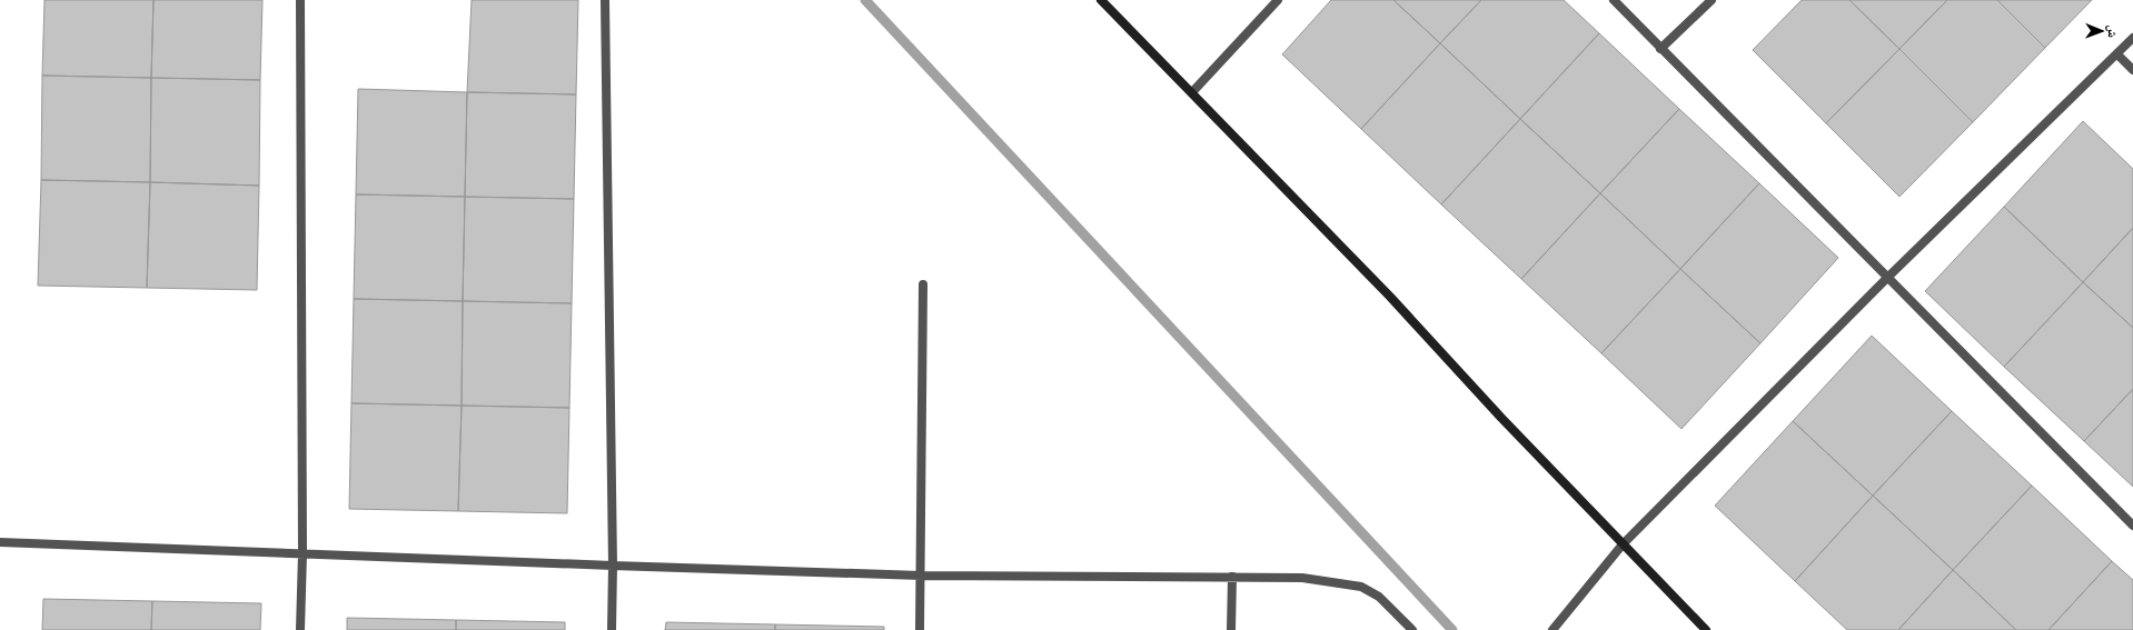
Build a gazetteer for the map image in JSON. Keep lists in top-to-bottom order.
{
  "north": "right"
}
